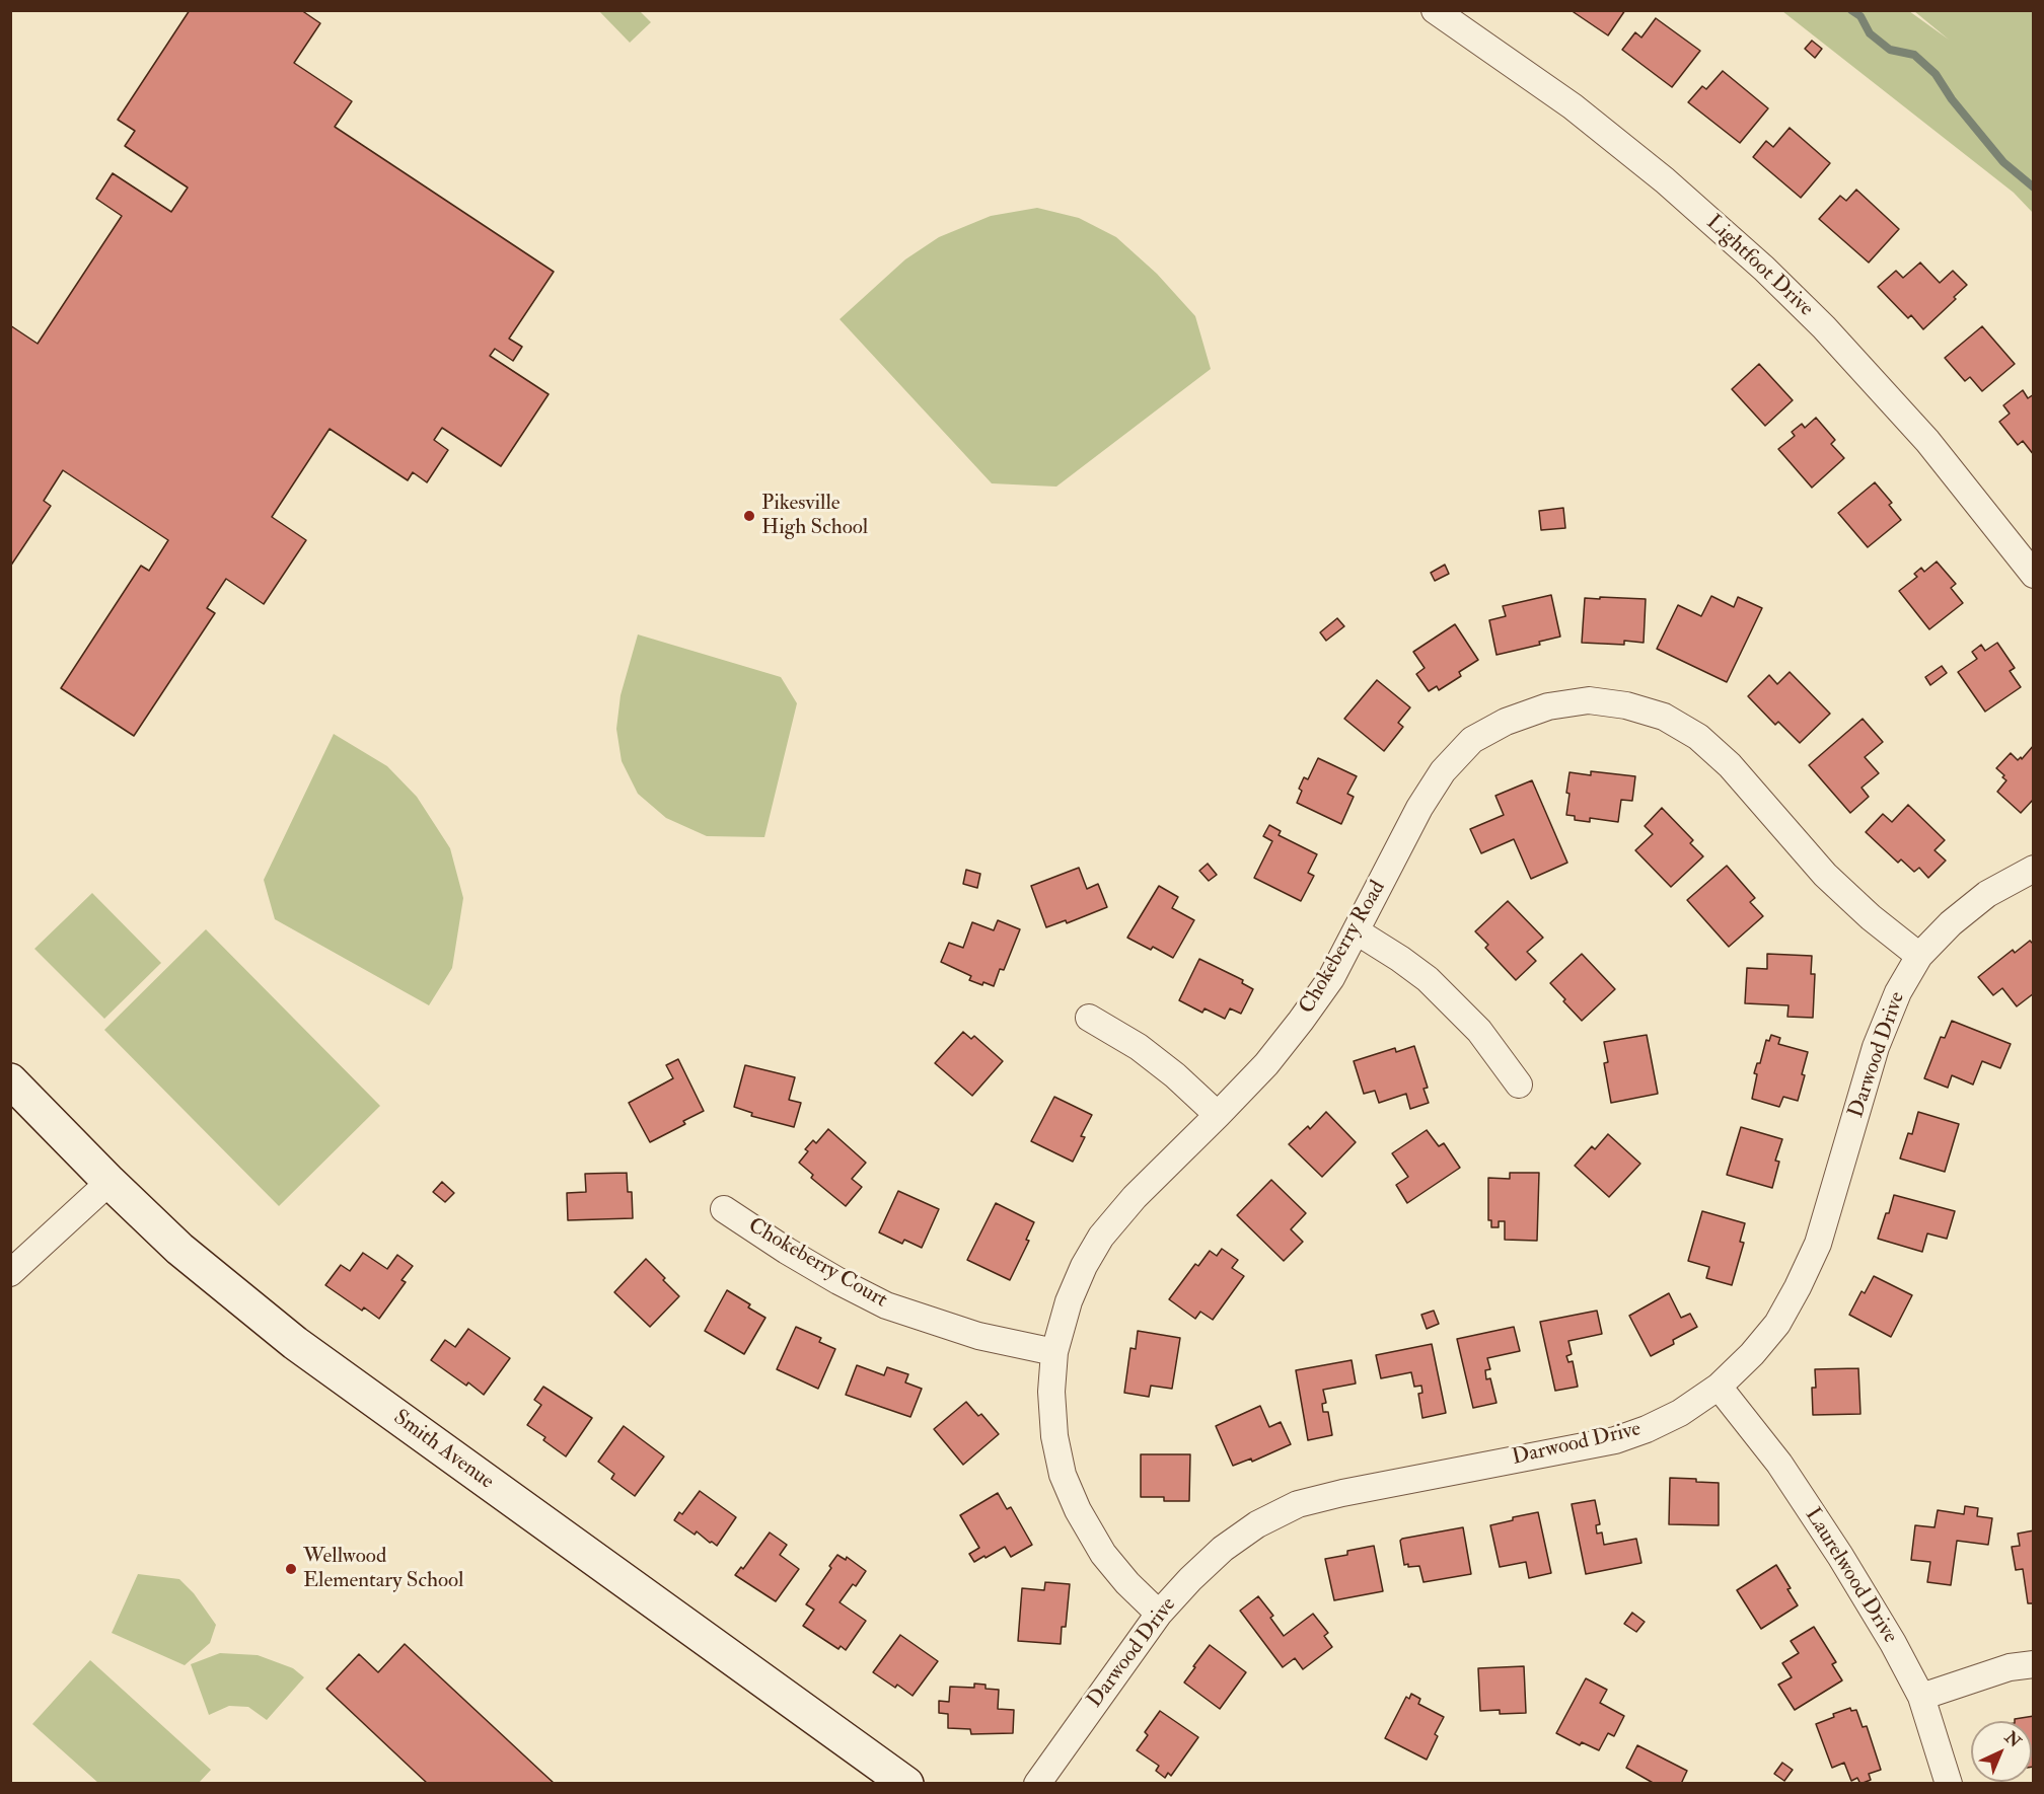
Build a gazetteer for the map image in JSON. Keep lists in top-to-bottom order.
{
  "streets": {
    "main road": ["Smith Avenue"],
    "street": [
      "Lightfoot Drive",
      "Chokeberry Road",
      "Darwood Drive",
      "Chokeberry Court",
      "Laurelwood Drive"
    ]
  },
  "crossings": [
    ["Chokeberry Road", "Darwood Drive"],
    ["Chokeberry Road", "Chokeberry Court"],
    ["Darwood Drive", "Laurelwood Drive"]
  ],
  "places": ["Pikesville High School", "Wellwood Elementary School"],
  "north": "top right"
}
